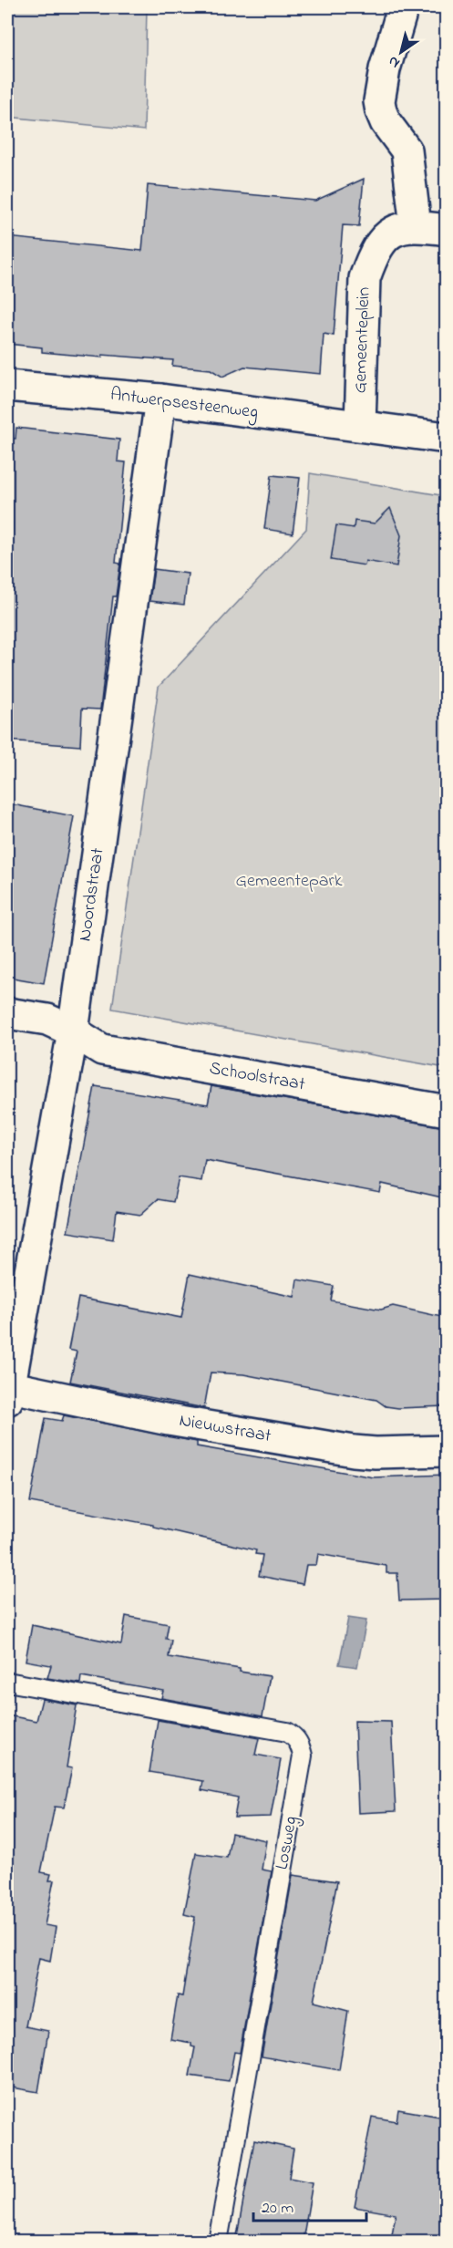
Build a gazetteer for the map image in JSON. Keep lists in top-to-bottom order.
{
  "streets": {
    "street": [
      "Gemeenteplein",
      "Antwerpsesteenweg",
      "Noordstraat",
      "Schoolstraat",
      "Nieuwstraat"
    ],
    "lane": ["Losweg"]
  },
  "crossings": [
    ["Gemeenteplein", "Antwerpsesteenweg"],
    ["Antwerpsesteenweg", "Noordstraat"],
    ["Noordstraat", "Schoolstraat"],
    ["Noordstraat", "Nieuwstraat"]
  ],
  "parks": ["Gemeentepark"],
  "scale_bar": "20 m",
  "north": "bottom left"
}
